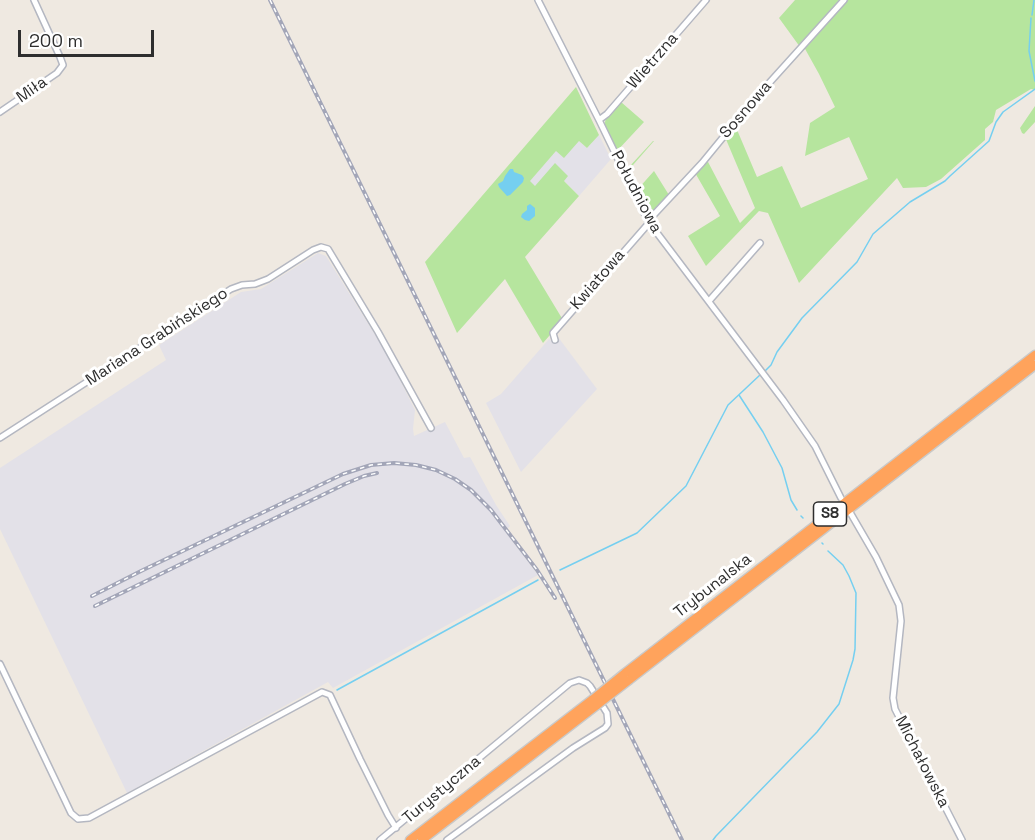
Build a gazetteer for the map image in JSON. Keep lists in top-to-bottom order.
{
  "streets": {
    "highway": ["S8", "Trybunalska"],
    "street": [
      "Wietrzna",
      "Miła",
      "Sosnowa",
      "Południowa",
      "Kwiatowa",
      "Mariana Grabińskiego",
      "Michałowska",
      "Turystyczna"
    ]
  },
  "crossings": [
    ["Wietrzna", "Południowa"],
    ["Sosnowa", "Południowa"],
    ["Sosnowa", "Kwiatowa"],
    ["Południowa", "Kwiatowa"]
  ],
  "scale_bar": "200 m"
}
